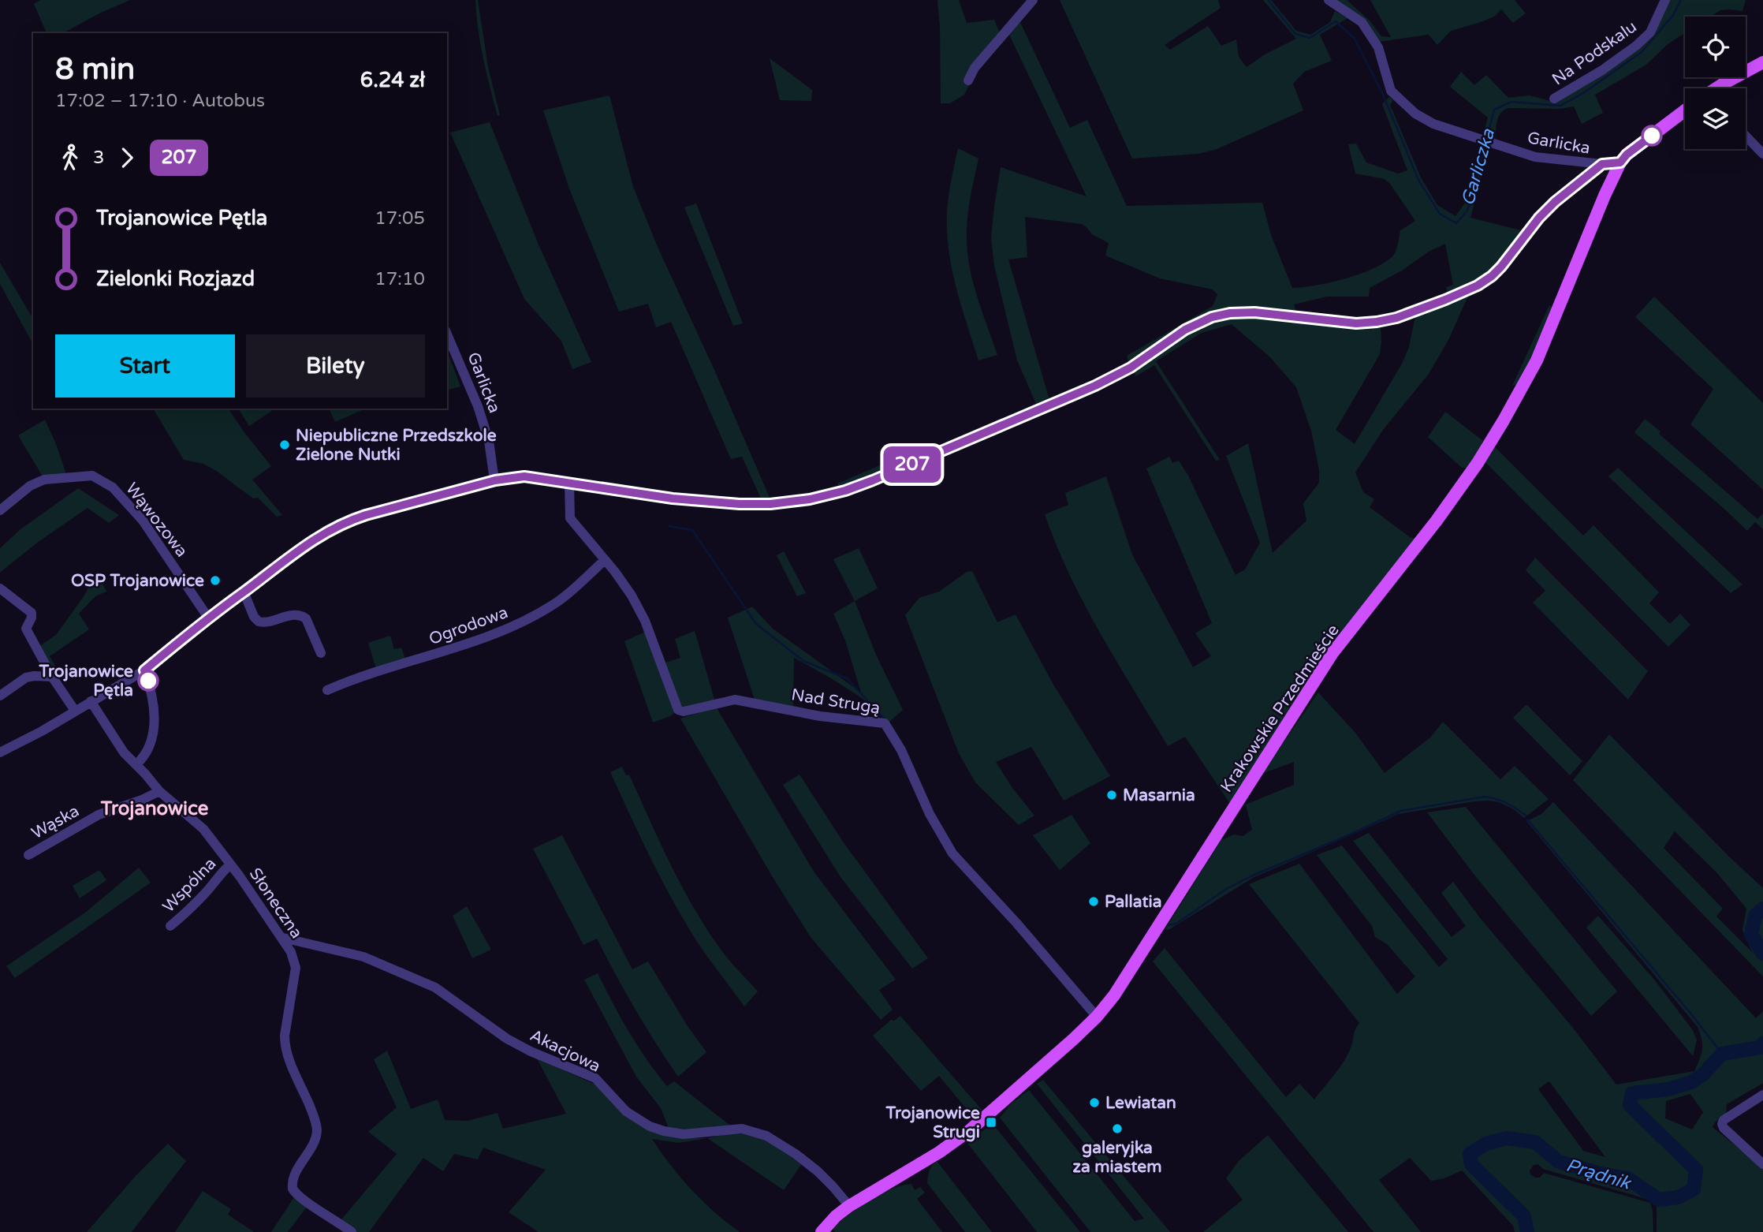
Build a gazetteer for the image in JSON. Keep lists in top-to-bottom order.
{
  "streets": {
    "main road": ["Krakowskie Przedmieście"],
    "street": [
      "Na Podskalu",
      "Garlicka",
      "Wąwozowa",
      "Ogrodowa",
      "Nad Strugą",
      "Wąska",
      "Wspólna",
      "Słoneczna",
      "Akacjowa"
    ]
  },
  "crossings": [
    ["Garlicka", "Krakowskie Przedmieście"],
    ["Ogrodowa", "Nad Strugą"],
    ["Nad Strugą", "Krakowskie Przedmieście"],
    ["Krakowskie Przedmieście", "Akacjowa"],
    ["Wąska", "Słoneczna"],
    ["Wspólna", "Słoneczna"],
    ["Słoneczna", "Akacjowa"]
  ],
  "districts": ["Trojanowice"],
  "water": ["Garliczka", "Prądnik"],
  "places": {
    "other": [
      "Niepubliczne Przedszkole Zielone Nutki",
      "OSP Trojanowice",
      "Trojanowice Pętla",
      "Masarnia",
      "Pallatia",
      "Lewiatan",
      "galeryjka za miastem"
    ],
    "transit": ["Trojanowice Strugi"]
  },
  "lines": ["bus line 207"],
  "page": {
    "on_map": "207",
    "heading": ["8 min", "17:02 – 17:10 · Autobus", "6.24 zł"],
    "legs": ["3", "207"],
    "list": [
      {
        "name": "Trojanowice Pętla",
        "value": "17:05"
      },
      {
        "name": "Zielonki Rozjazd",
        "value": "17:10"
      }
    ],
    "buttons": ["Start", "Bilety"]
  }
}
